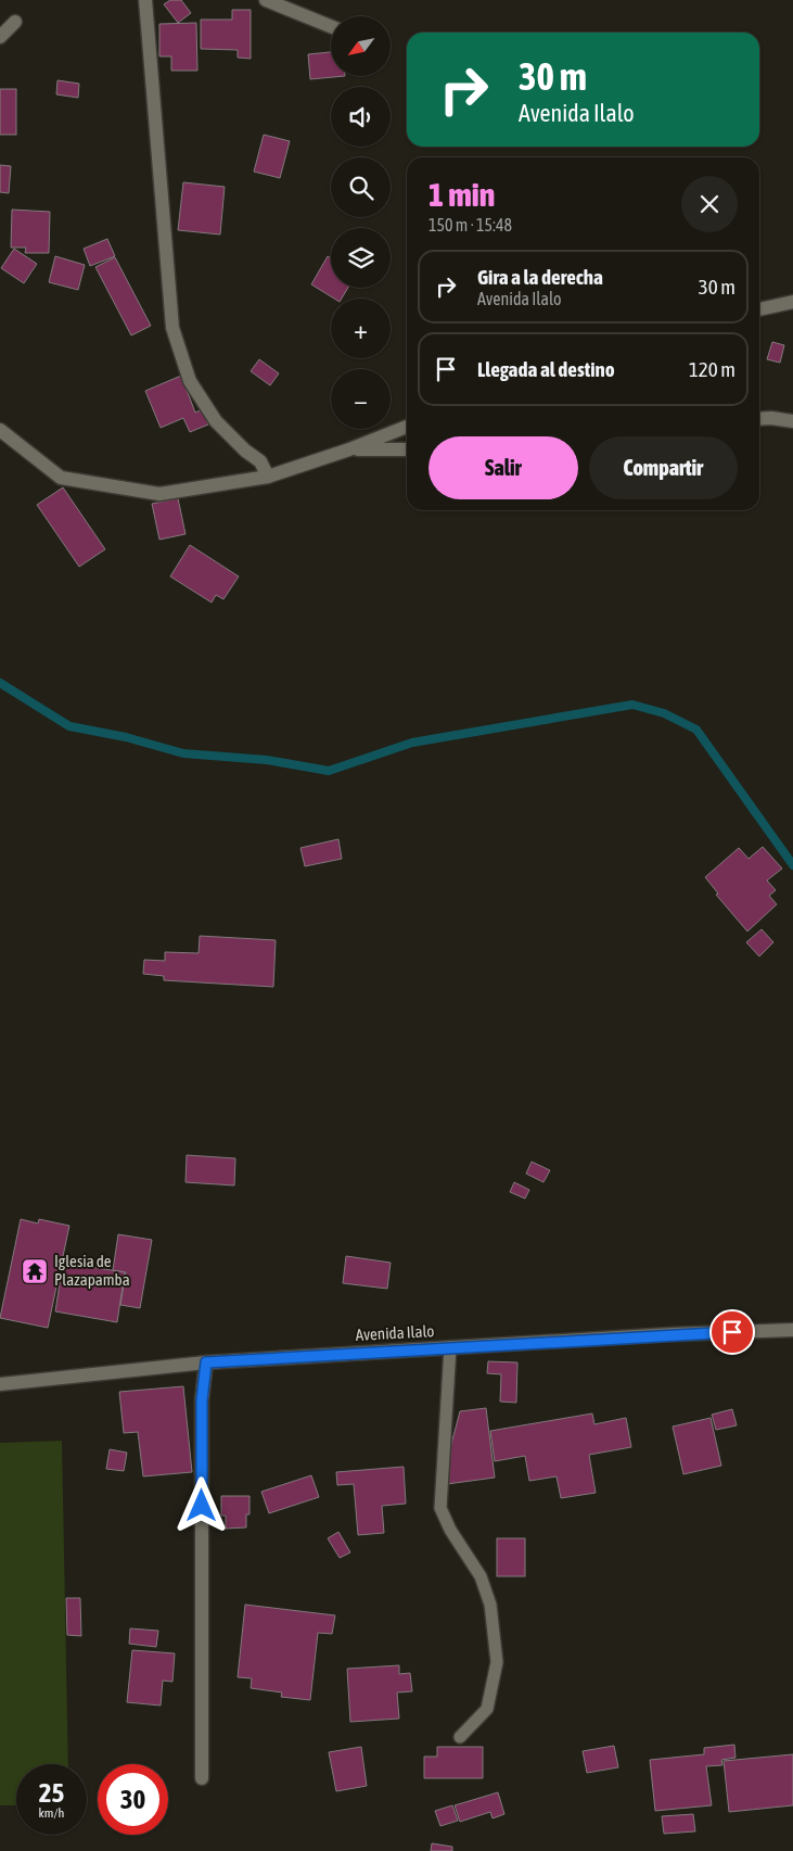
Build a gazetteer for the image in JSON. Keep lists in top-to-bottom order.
{
  "streets": {
    "street": ["Avenida Ilalo"]
  },
  "places": {
    "temple": ["Iglesia de Plazapamba"]
  },
  "north": "bottom left",
  "page": {
    "map_buttons": ["+", "−"],
    "turn": ["30 m", "Avenida Ilalo"],
    "heading": ["1 min", "150 m · 15:48"],
    "list": [
      {
        "name": "Gira a la derecha",
        "note": "Avenida Ilalo",
        "value": "30 m"
      },
      {
        "name": "Llegada al destino",
        "value": "120 m"
      }
    ],
    "buttons": ["Salir", "Compartir"],
    "speed": "25 km/h",
    "limit": "30"
  }
}
